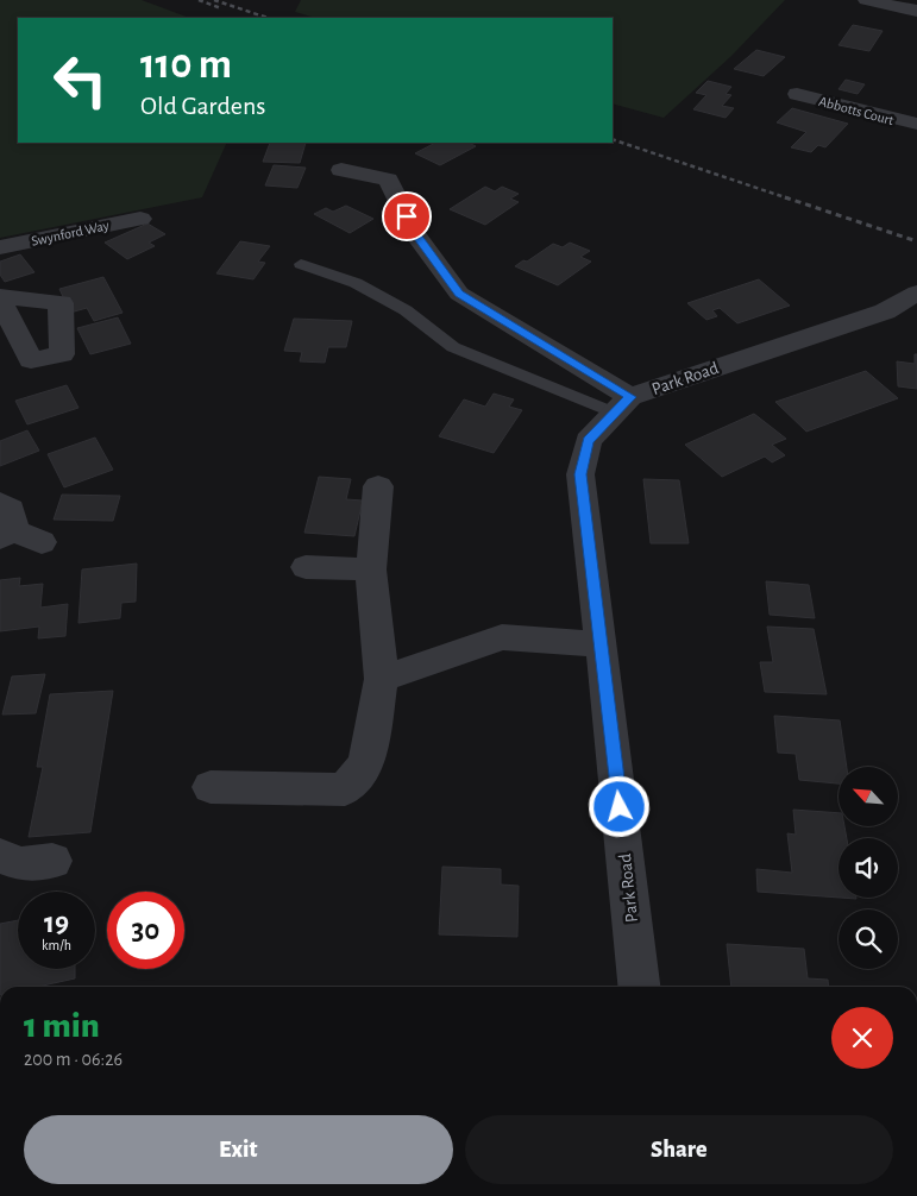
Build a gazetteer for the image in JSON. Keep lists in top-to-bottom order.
{
  "streets": {
    "street": ["Abbotts Court", "Swynford Way", "Park Road"]
  },
  "north": "top left",
  "page": {
    "turn": ["110 m", "Old Gardens"],
    "speed": "19 km/h",
    "limit": "30",
    "heading": ["1 min", "200 m · 06:26"],
    "buttons": ["Exit", "Share"]
  }
}
